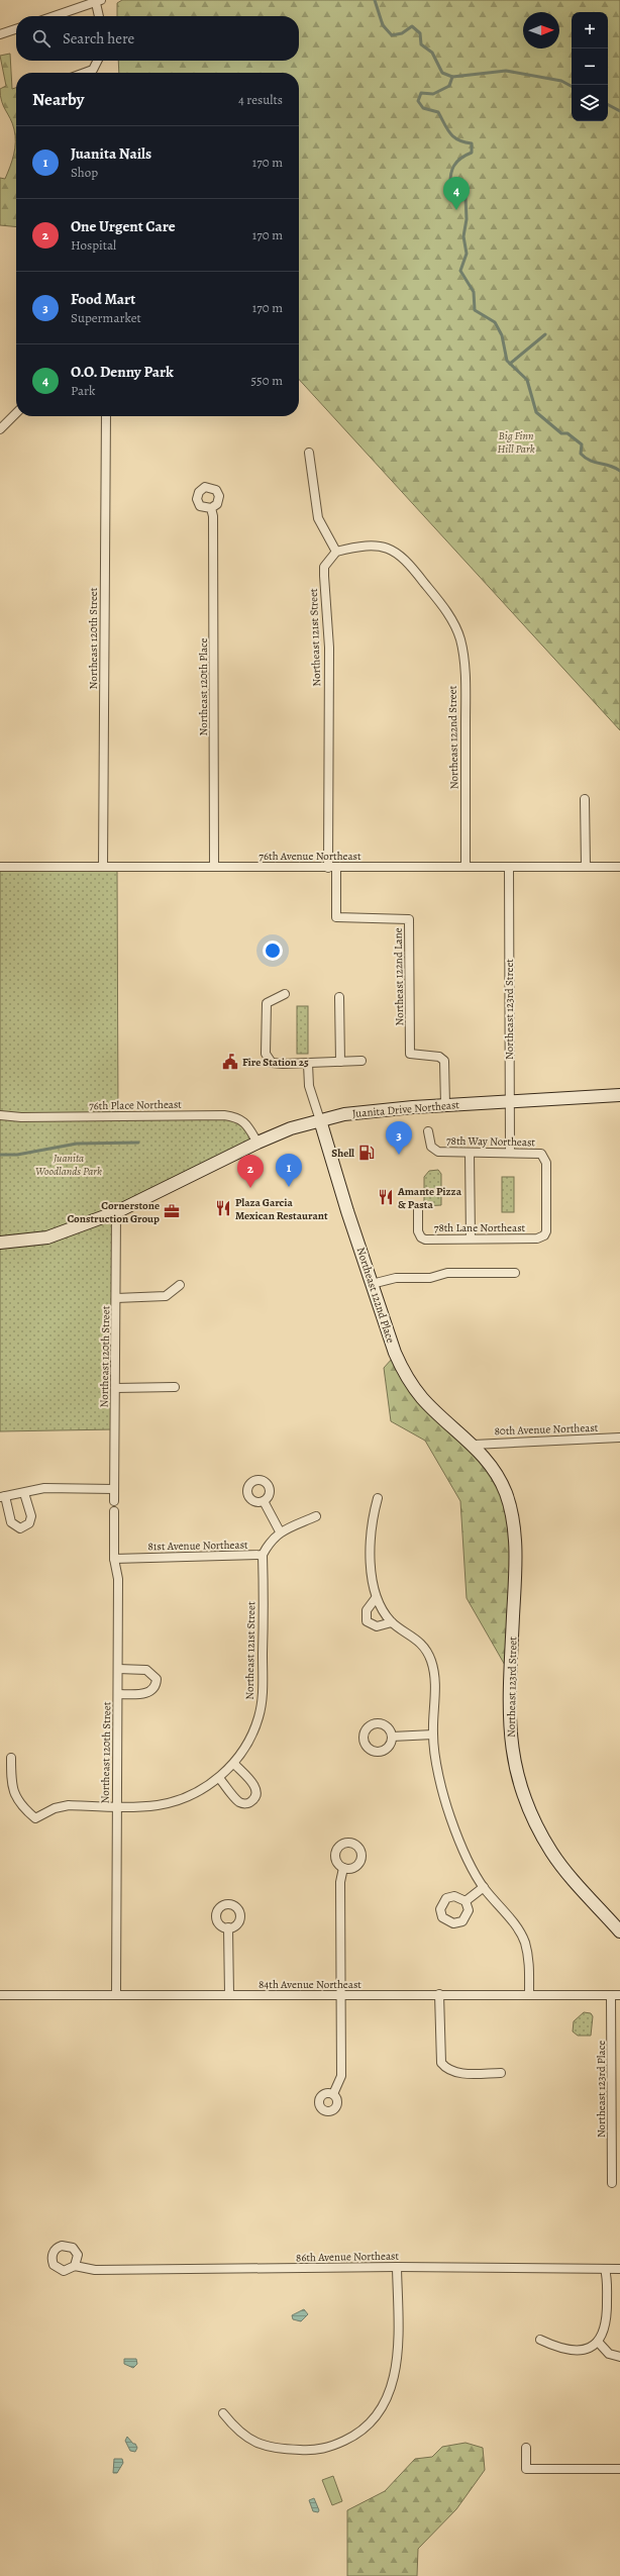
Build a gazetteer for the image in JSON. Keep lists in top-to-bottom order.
{
  "streets": {
    "street": [
      "Northeast 121st Street",
      "Northeast 120th Street",
      "Northeast 120th Place",
      "Northeast 122nd Street",
      "76th Avenue Northeast",
      "Northeast 122nd Lane",
      "Northeast 123rd Street",
      "76th Place Northeast",
      "Juanita Drive Northeast",
      "78th Way Northeast",
      "78th Lane Northeast",
      "Northeast 122nd Place",
      "80th Avenue Northeast",
      "81st Avenue Northeast",
      "84th Avenue Northeast",
      "Northeast 123rd Place",
      "86th Avenue Northeast"
    ]
  },
  "crossings": [
    ["Northeast 121st Street", "Northeast 120th Street"],
    ["Northeast 121st Street", "Northeast 122nd Street"],
    ["Northeast 121st Street", "76th Avenue Northeast"],
    ["Northeast 121st Street", "Northeast 122nd Lane"],
    ["Northeast 121st Street", "81st Avenue Northeast"],
    ["Northeast 120th Street", "76th Avenue Northeast"],
    ["Northeast 120th Street", "Juanita Drive Northeast"],
    ["Northeast 120th Street", "81st Avenue Northeast"],
    ["Northeast 120th Street", "84th Avenue Northeast"],
    ["Northeast 120th Place", "76th Avenue Northeast"],
    ["Northeast 122nd Street", "76th Avenue Northeast"],
    ["76th Avenue Northeast", "Northeast 122nd Lane"],
    ["76th Avenue Northeast", "Northeast 123rd Street"],
    ["Northeast 122nd Lane", "Juanita Drive Northeast"],
    ["Northeast 123rd Street", "Juanita Drive Northeast"],
    ["Northeast 123rd Street", "78th Way Northeast"],
    ["Northeast 123rd Street", "Northeast 122nd Place"],
    ["Northeast 123rd Street", "80th Avenue Northeast"],
    ["76th Place Northeast", "Juanita Drive Northeast"],
    ["Juanita Drive Northeast", "Northeast 122nd Place"],
    ["78th Way Northeast", "78th Lane Northeast"],
    ["Northeast 122nd Place", "80th Avenue Northeast"],
    ["84th Avenue Northeast", "Northeast 123rd Place"]
  ],
  "parks": ["Big Finn Hill Park", "Juanita Woodlands Park"],
  "places": {
    "public building": ["Fire Station 25"],
    "fuel station": ["Shell"],
    "restaurant": ["Amante Pizza & Pasta", "Plaza Garcia Mexican Restaurant"],
    "office": ["Cornerstone Construction Group"]
  },
  "north": "right",
  "page": {
    "map_buttons": ["+", "−"],
    "search": "Search here",
    "heading": ["Nearby", "4 results"],
    "list": [
      {
        "mark": "1",
        "name": "Juanita Nails",
        "note": "Shop",
        "value": "170 m"
      },
      {
        "mark": "2",
        "name": "One Urgent Care",
        "note": "Hospital",
        "value": "170 m"
      },
      {
        "mark": "3",
        "name": "Food Mart",
        "note": "Supermarket",
        "value": "170 m"
      },
      {
        "mark": "4",
        "name": "O.O. Denny Park",
        "note": "Park",
        "value": "550 m"
      }
    ],
    "pins": [
      "4",
      "3",
      "1",
      "2"
    ]
  }
}
